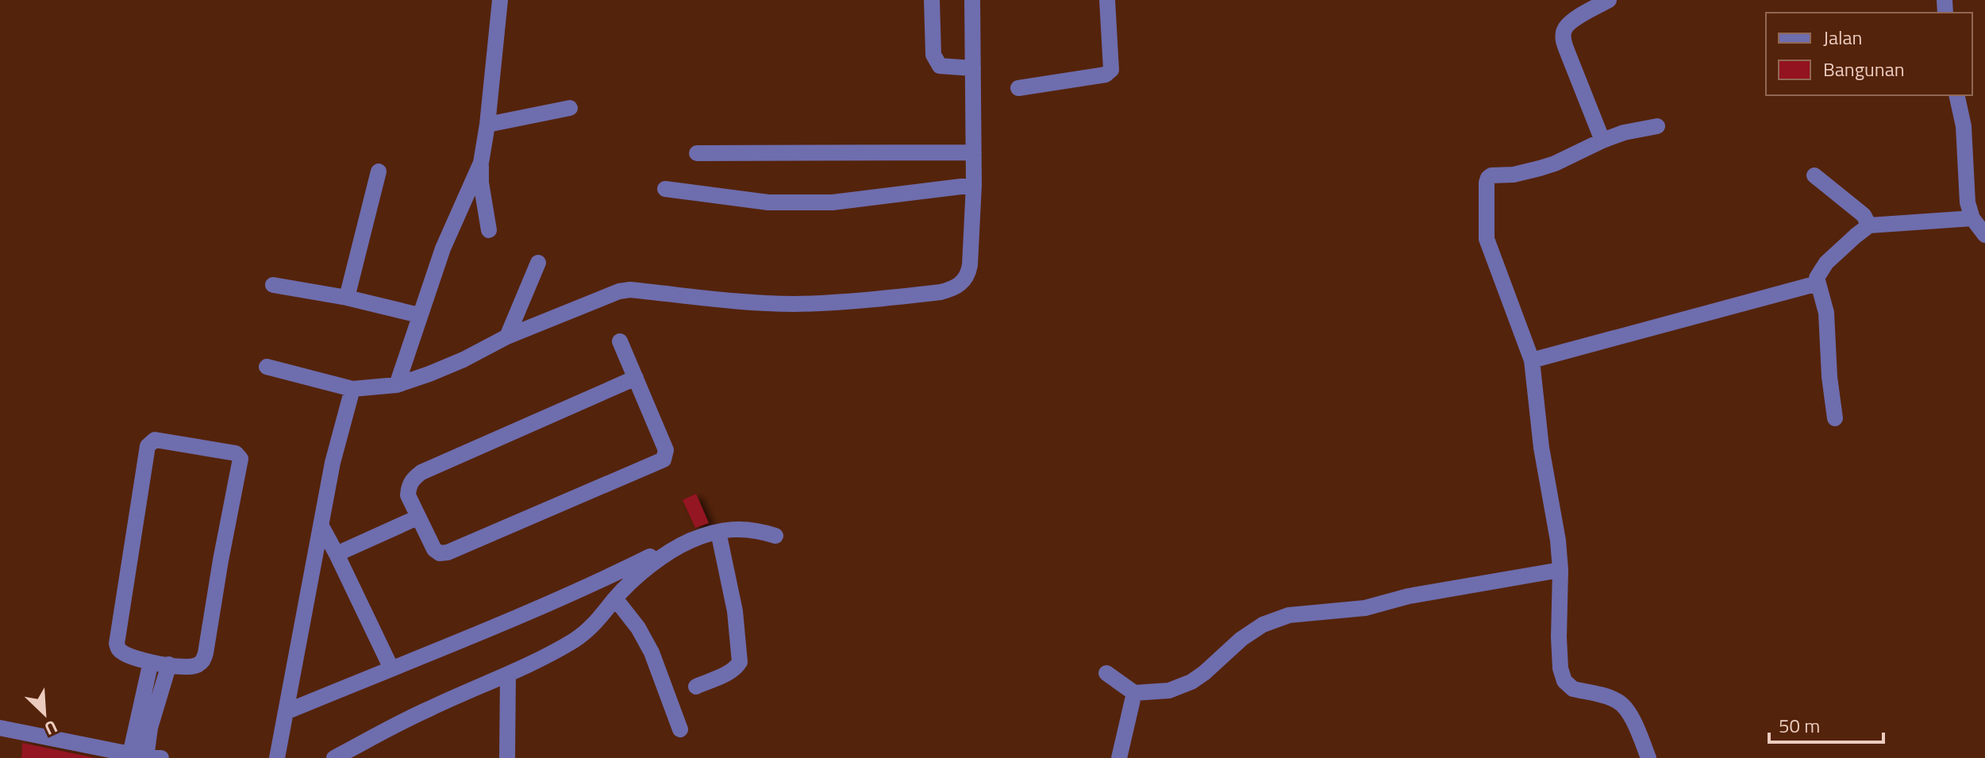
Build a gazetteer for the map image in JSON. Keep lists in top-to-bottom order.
{
  "legend": ["Jalan", "Bangunan"],
  "scale_bar": "50 m",
  "north": "bottom right"
}
